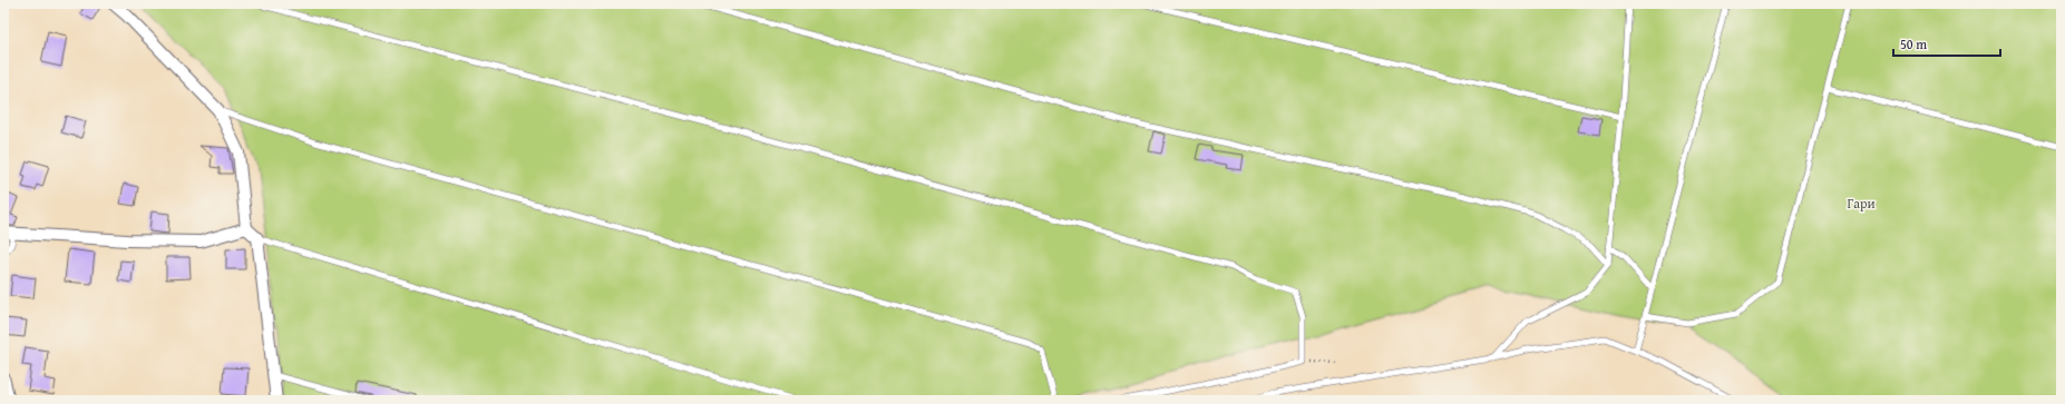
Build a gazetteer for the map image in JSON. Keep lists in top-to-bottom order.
{
  "parks": ["Гари"],
  "scale_bar": "50 m"
}
